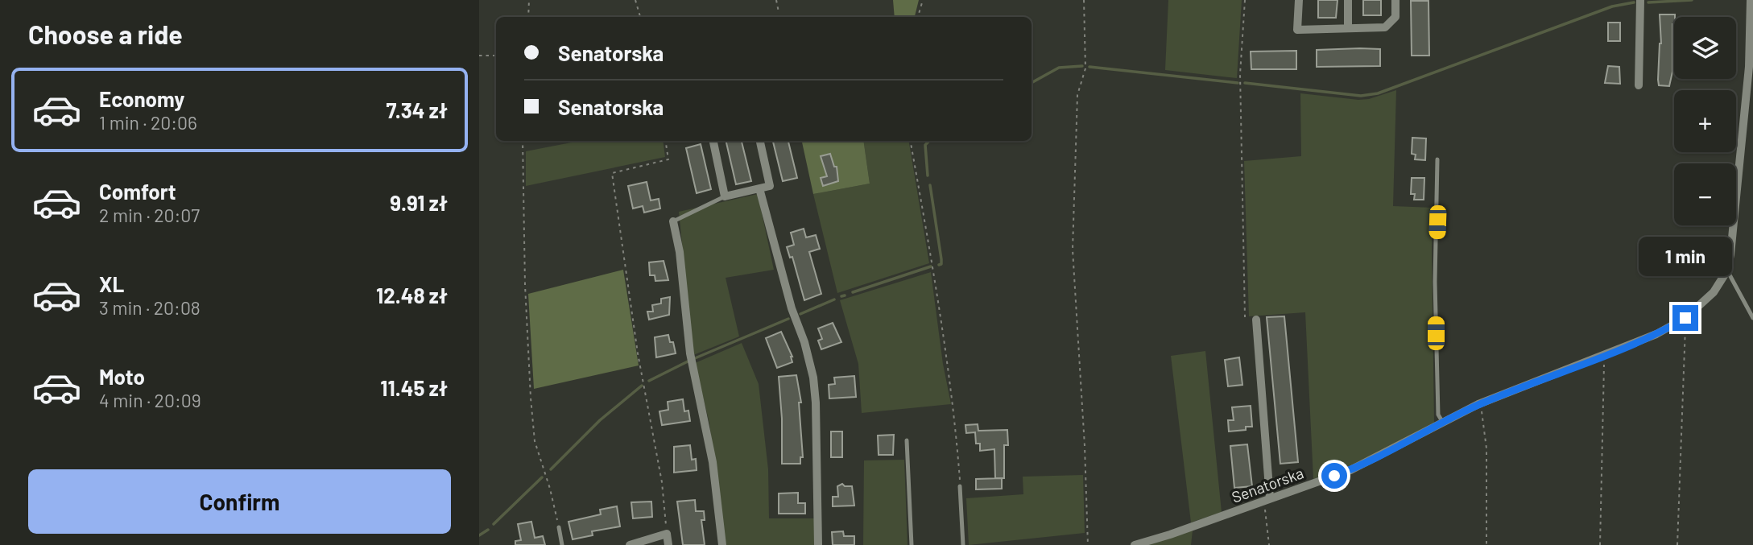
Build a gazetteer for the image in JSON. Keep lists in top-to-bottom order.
{
  "streets": {
    "street": ["Senatorska"]
  },
  "page": {
    "heading": "Choose a ride",
    "map_buttons": ["+", "−"],
    "banner": ["Senatorska", "Senatorska"],
    "list": [
      {
        "name": "Economy",
        "note": "1 min · 20:06",
        "value": "7.34 zł"
      },
      {
        "name": "Comfort",
        "note": "2 min · 20:07",
        "value": "9.91 zł"
      },
      {
        "name": "XL",
        "note": "3 min · 20:08",
        "value": "12.48 zł"
      },
      {
        "name": "Moto",
        "note": "4 min · 20:09",
        "value": "11.45 zł"
      }
    ],
    "bubble": "1 min",
    "buttons": "Confirm"
  }
}
